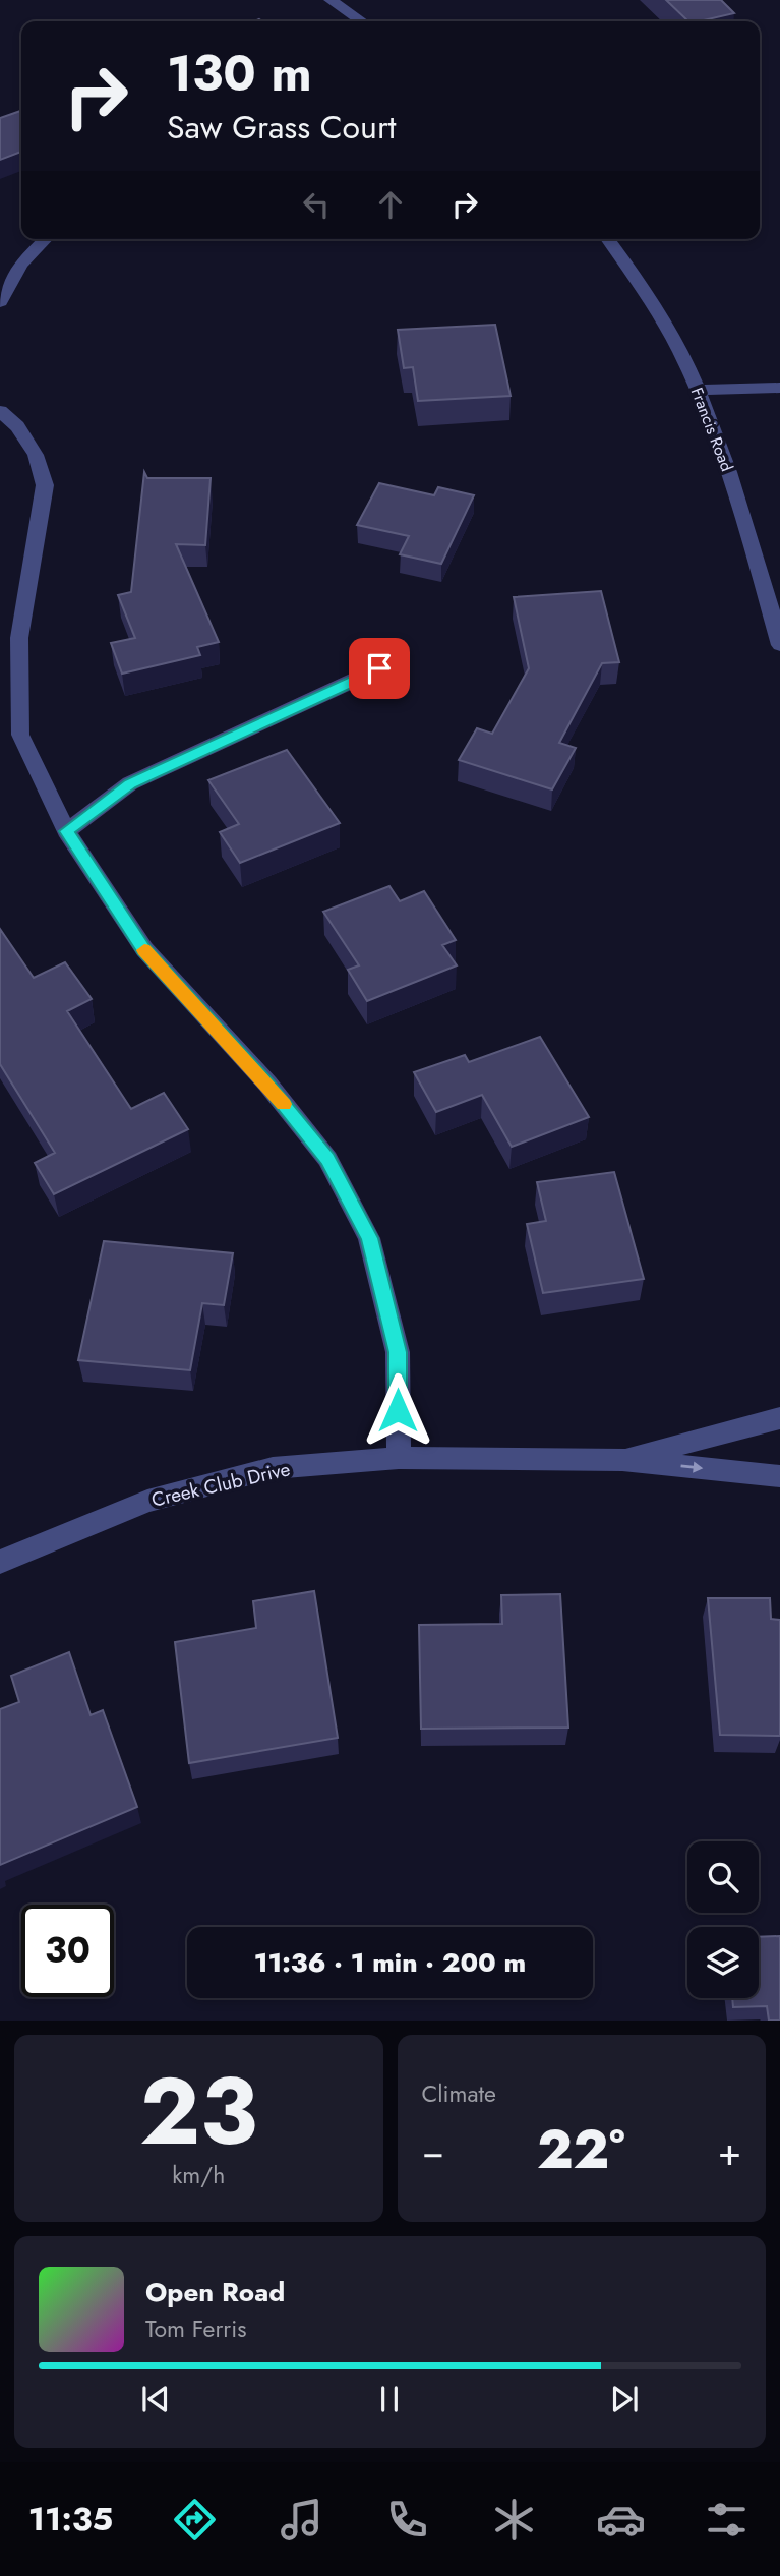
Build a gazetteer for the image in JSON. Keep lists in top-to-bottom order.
{
  "streets": {
    "street": ["Francis Road", "Creek Club Drive"]
  },
  "page": {
    "turn": ["130 m", "Saw Grass Court"],
    "limit": "30",
    "trip": "11:36 · 1 min · 200 m",
    "tile": [
      ["23", "km/h"],
      "Climate"
    ],
    "heat": ["−", "22°", "+"],
    "song": ["Open Road", "Tom Ferris"],
    "tabs": "11:35"
  }
}
